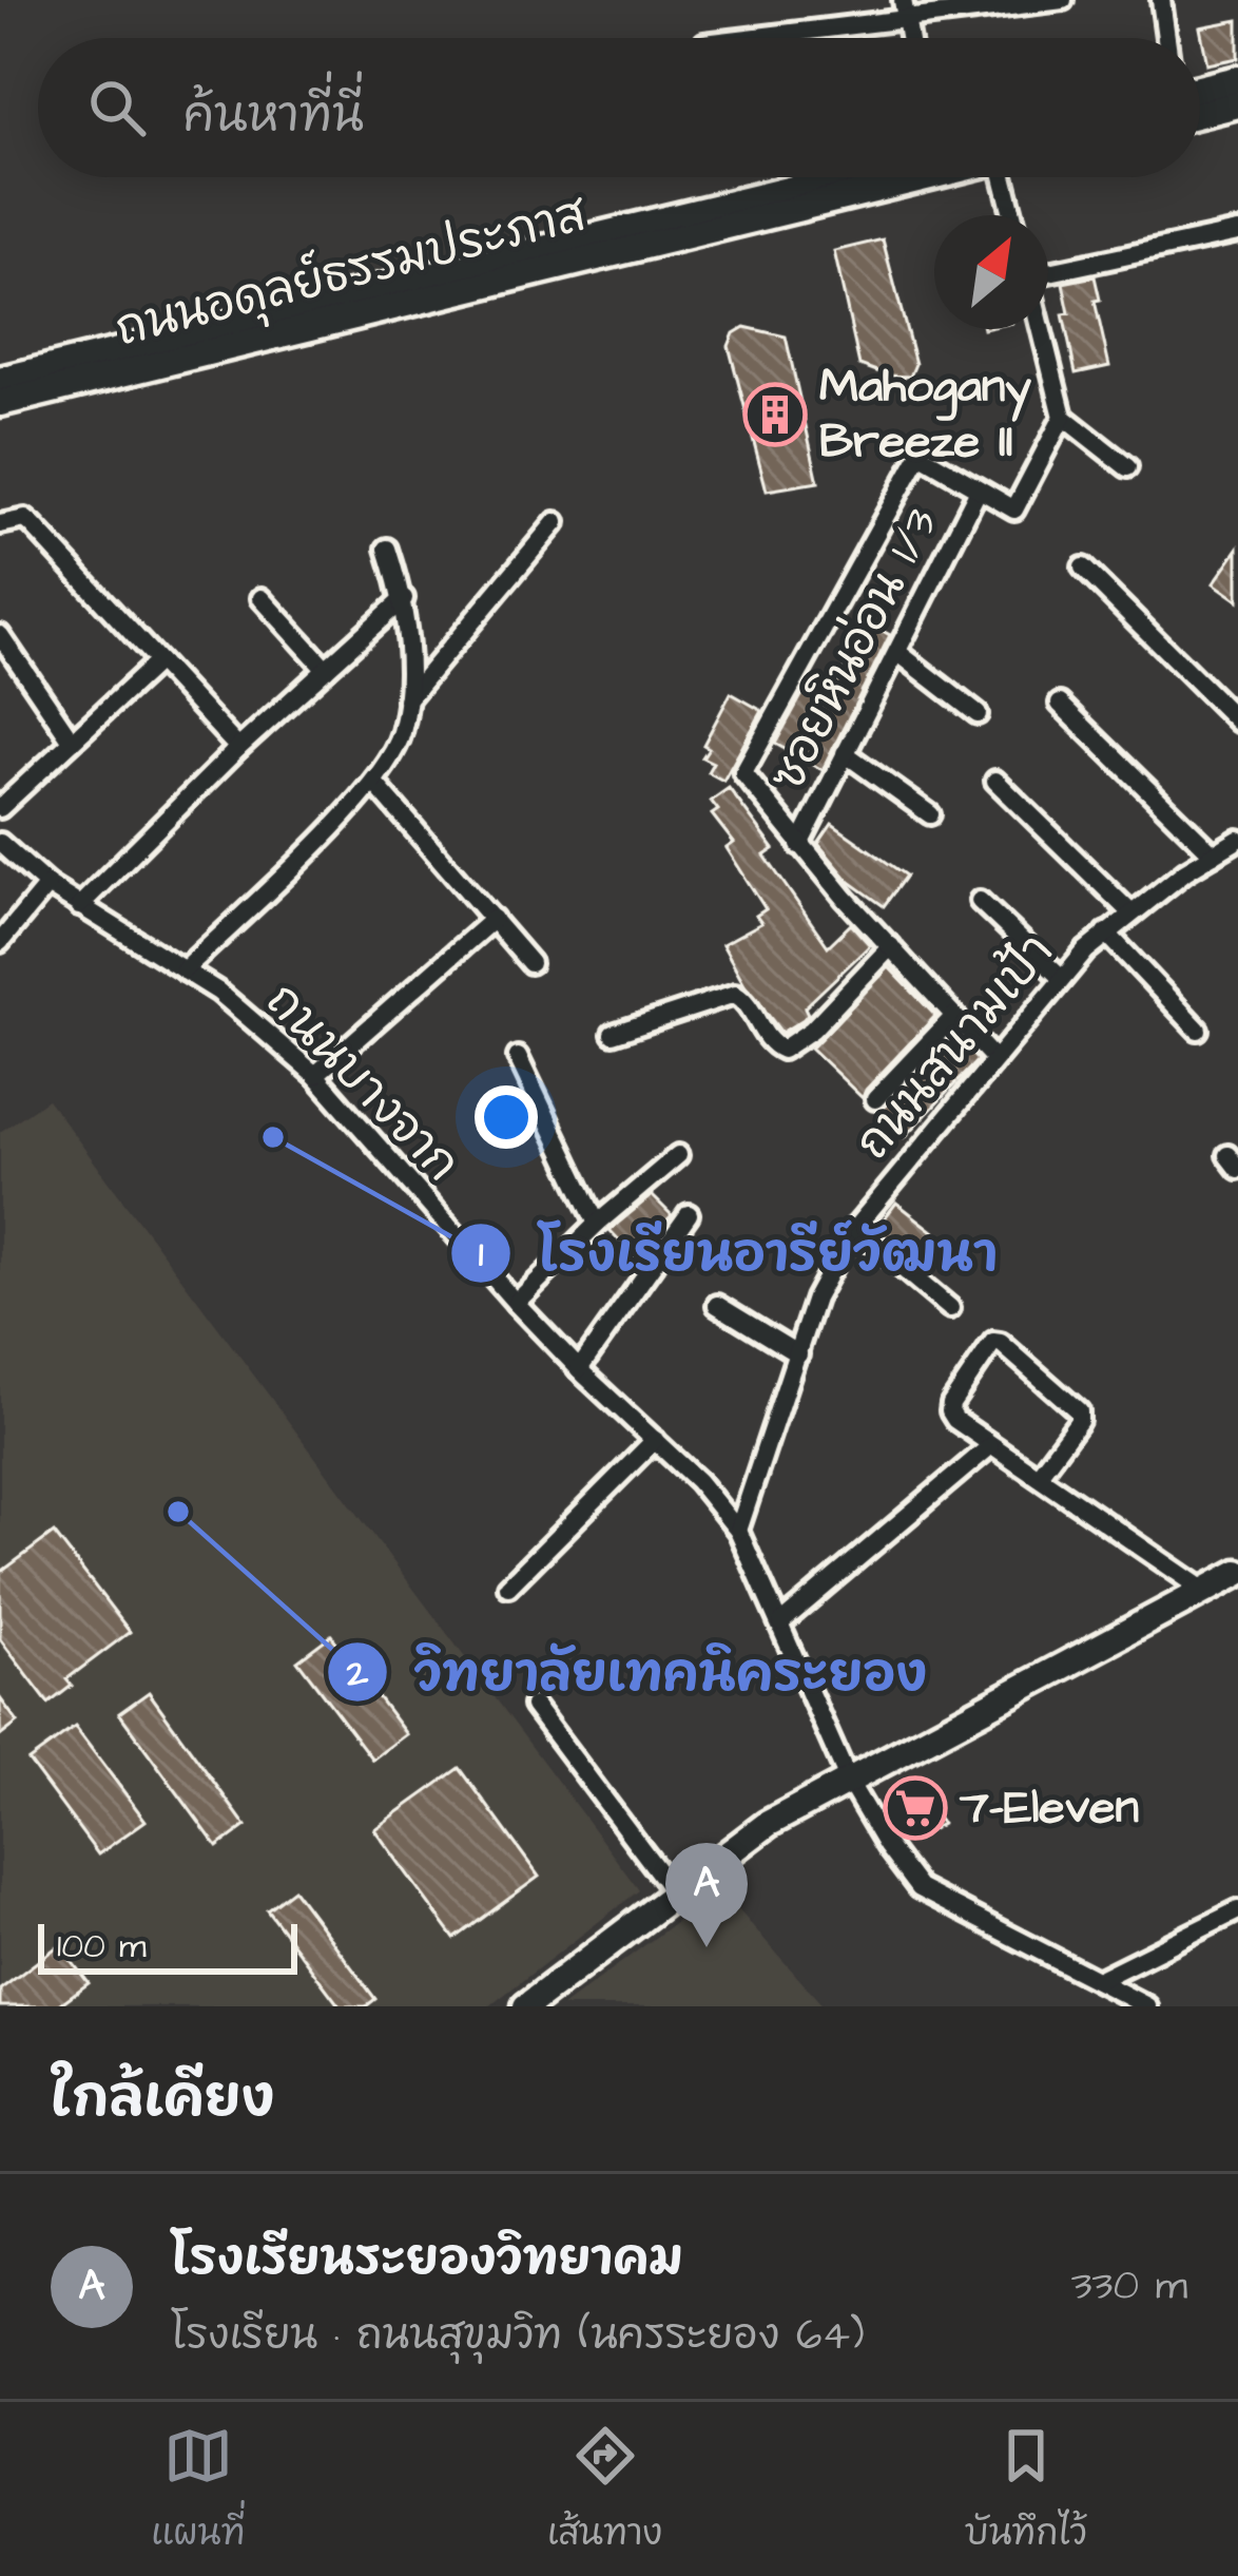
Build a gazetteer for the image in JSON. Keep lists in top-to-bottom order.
{
  "streets": {
    "street": [
      "ถนนอดุลย์ธรรมประภาส",
      "ซอยหินอ่อน 1/3",
      "ถนนสนามเป้า",
      "ถนนบางจาก"
    ]
  },
  "crossings": [
    ["ถนนสนามเป้า", "ถนนบางจาก"]
  ],
  "places": {
    "building": ["Mahogany Breeze II"],
    "other": ["โรงเรียนอารีย์วัฒนา", "วิทยาลัยเทคนิคระยอง"],
    "supermarket": ["7-Eleven"]
  },
  "scale_bar": "100 m",
  "north": "top right",
  "page": {
    "search": "ค้นหาที่นี่",
    "pins": "A",
    "scale": "100 m",
    "heading": "ใกล้เคียง",
    "list": [
      {
        "mark": "A",
        "name": "โรงเรียนระยองวิทยาคม",
        "note": "โรงเรียน · ถนนสุขุมวิท (นครระยอง 64)",
        "value": "330 m"
      }
    ],
    "nav": ["แผนที่", "เส้นทาง", "บันทึกไว้"]
  }
}
